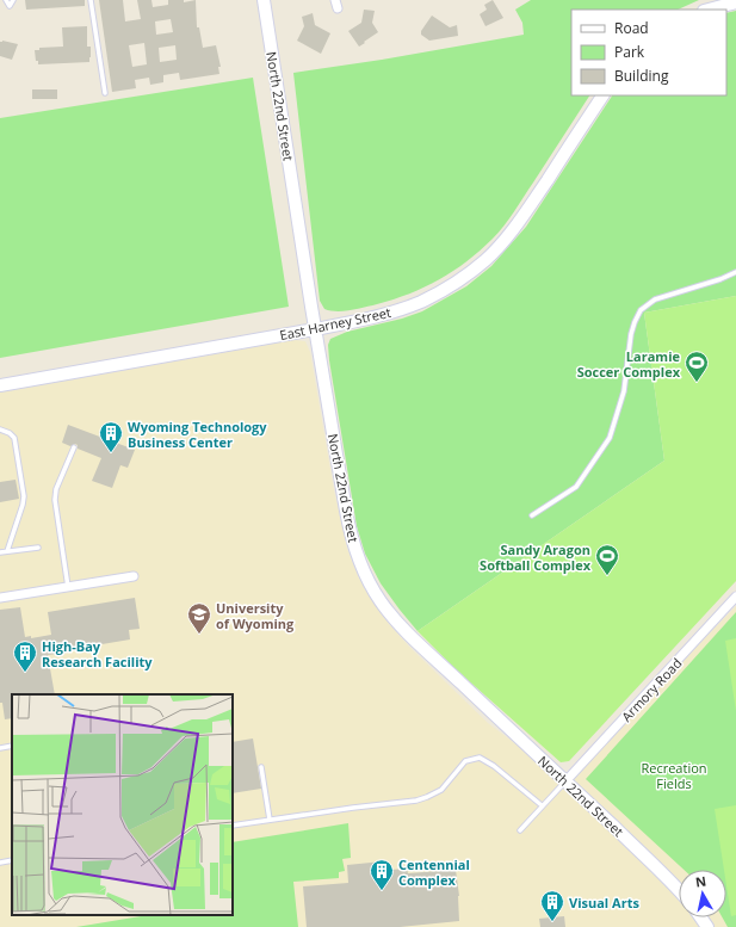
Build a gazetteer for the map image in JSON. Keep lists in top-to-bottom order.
{
  "streets": {
    "street": ["North 22nd Street", "East Harney Street", "Armory Road"]
  },
  "crossings": [
    ["North 22nd Street", "East Harney Street"],
    ["North 22nd Street", "Armory Road"]
  ],
  "parks": ["Recreation Fields"],
  "places": {
    "sports": ["Laramie Soccer Complex", "Sandy Aragon Softball Complex"],
    "building": [
      "Wyoming Technology Business Center",
      "High-Bay Research Facility",
      "Centennial Complex",
      "Visual Arts"
    ],
    "school or university": ["University of Wyoming"]
  },
  "legend": ["Road", "Park", "Building"],
  "north": "top"
}
